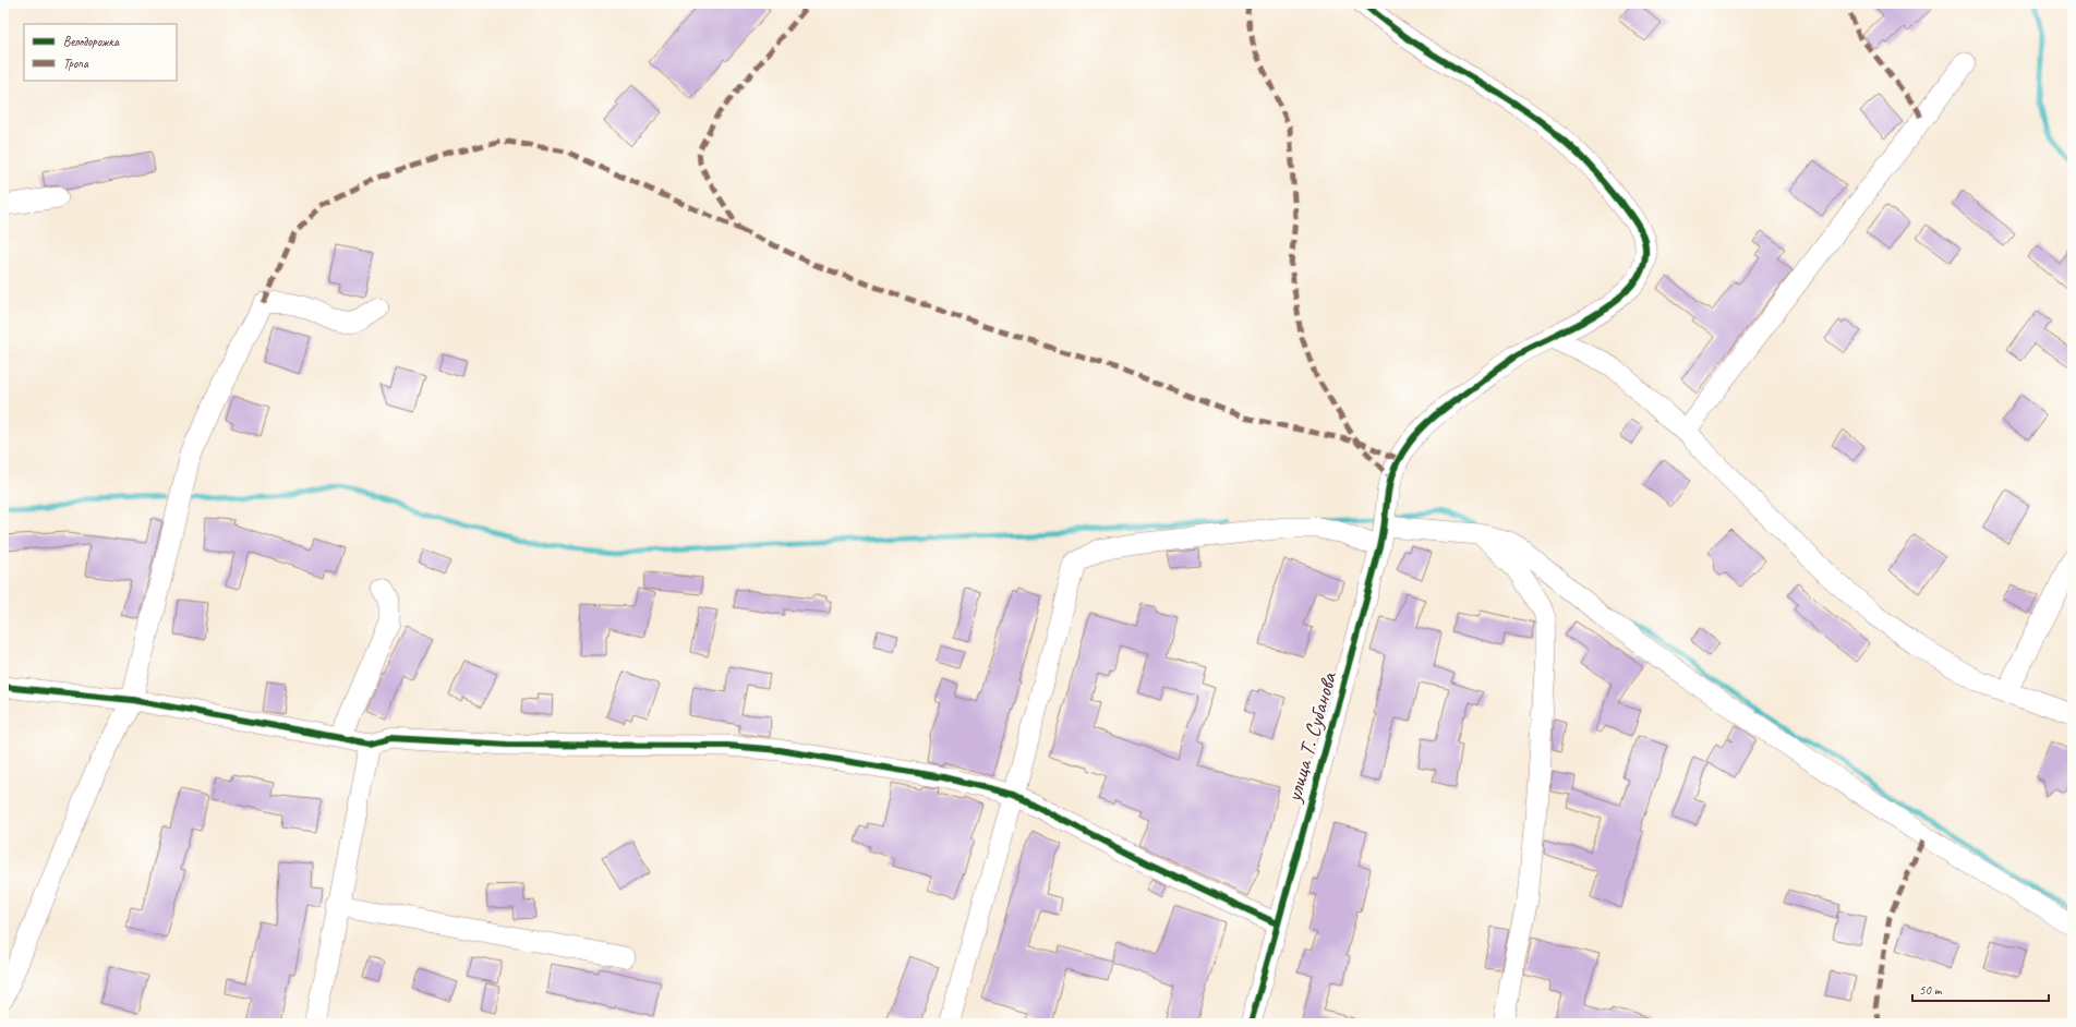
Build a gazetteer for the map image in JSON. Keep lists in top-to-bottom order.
{
  "streets": {
    "street": ["улица Т. Субанова"]
  },
  "legend": ["Велодорожка", "Тропа"],
  "scale_bar": "50 m"
}
